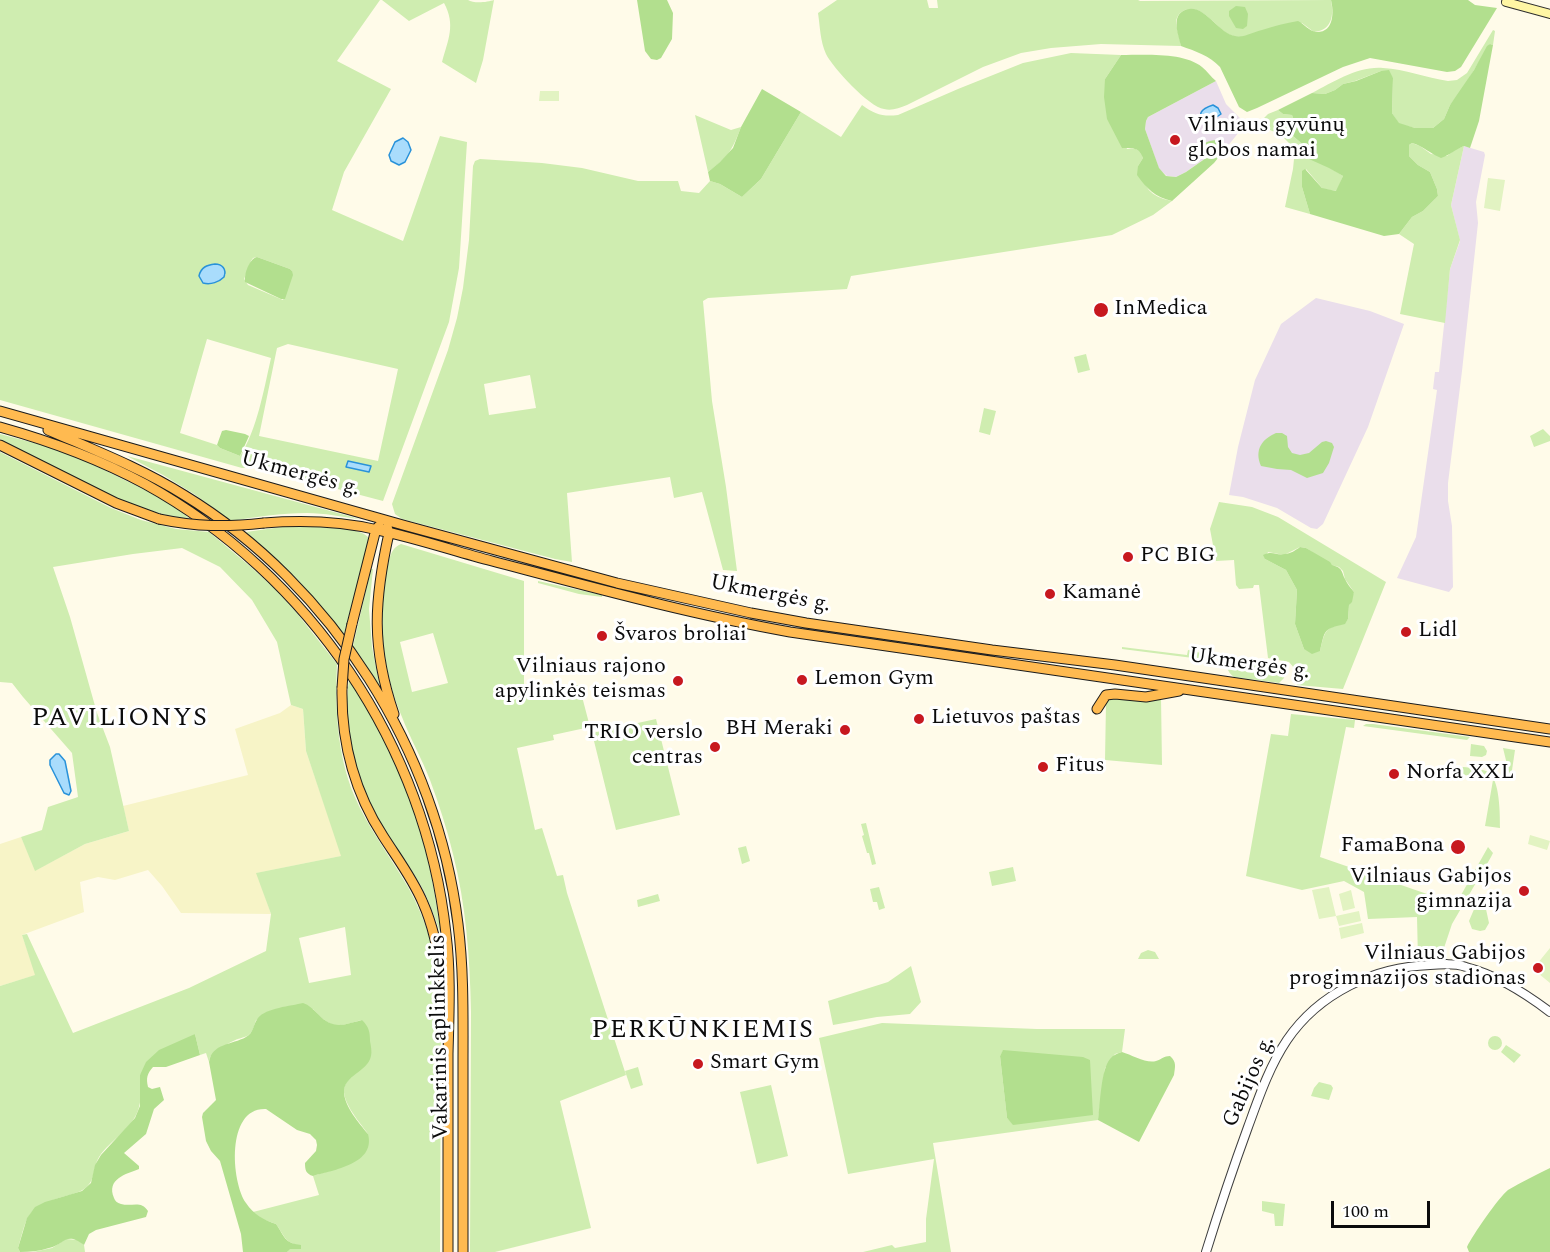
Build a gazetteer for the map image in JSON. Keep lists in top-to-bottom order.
{
  "streets": {
    "highway": ["Ukmergės g.", "Vakarinis aplinkkelis"],
    "street": ["Gabijos g."]
  },
  "crossings": [
    ["Ukmergės g.", "Vakarinis aplinkkelis"]
  ],
  "districts": ["PAVILIONYS", "PERKŪNKIEMIS"],
  "places": [
    "Vilniaus gyvūnų globos namai",
    "InMedica",
    "PC BIG",
    "Kamanė",
    "Lidl",
    "Švaros broliai",
    "Lemon Gym",
    "Vilniaus rajono apylinkės teismas",
    "Lietuvos paštas",
    "BH Meraki",
    "TRIO verslo centras",
    "Fitus",
    "Norfa XXL",
    "FamaBona",
    "Vilniaus Gabijos gimnazija",
    "Vilniaus Gabijos progimnazijos stadionas",
    "Smart Gym"
  ],
  "scale_bar": "100 m"
}
